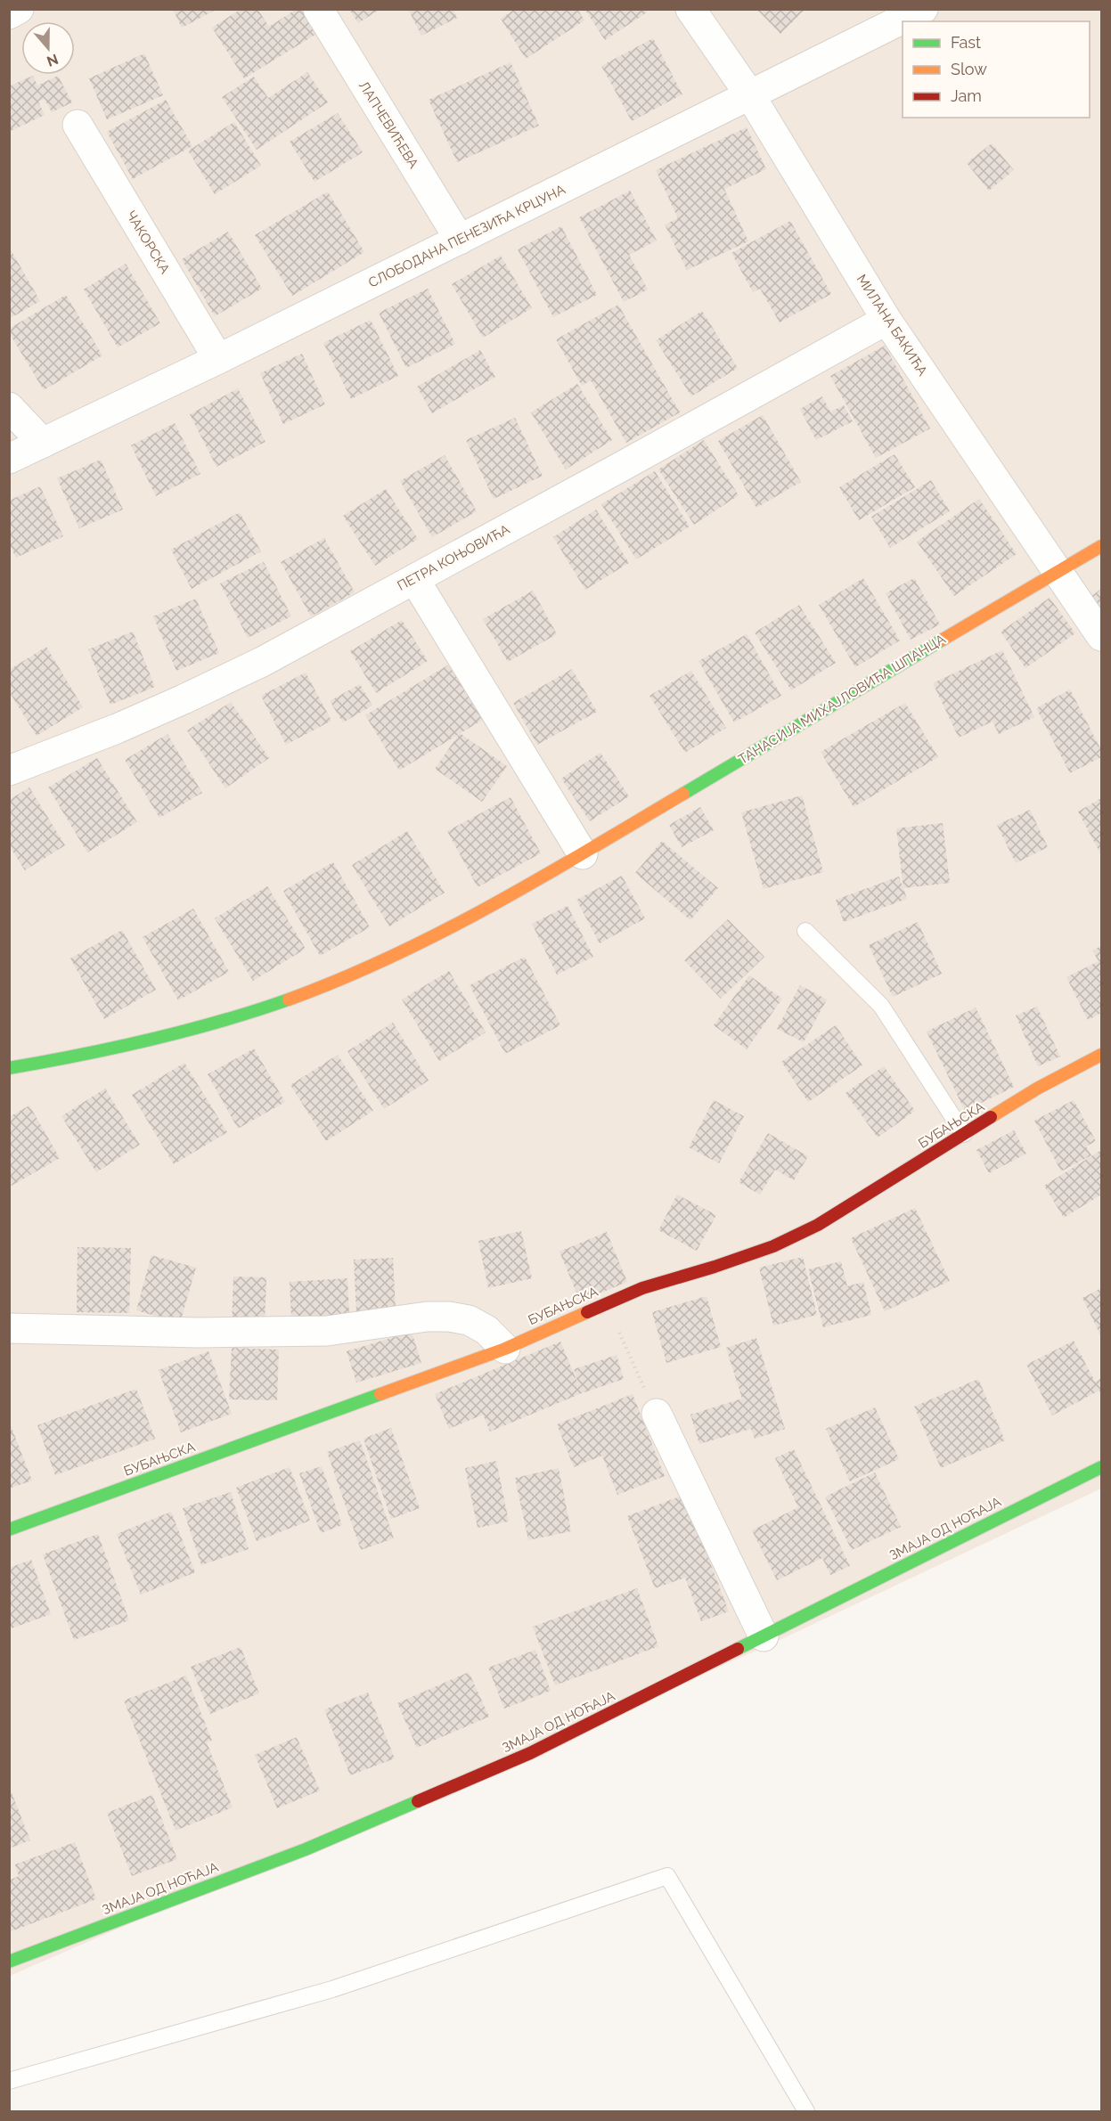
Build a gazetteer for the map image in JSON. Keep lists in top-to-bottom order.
{
  "streets": {
    "street": [
      "ЛАПЧЕВИЋЕВА",
      "СЛОБОДАНА ПЕНЕЗИЋА КРЦУНА",
      "ЧАКОРСКА",
      "МИЛАНА БАКИЋА",
      "ПЕТРА КОЊОВИЋА",
      "ТАНАСИЈА МИХАЈЛОВИЋА ШПАНЦА",
      "БУБАЊСКА",
      "ЗМАЈА ОД НОЋАЈА"
    ]
  },
  "crossings": [
    ["ЛАПЧЕВИЋЕВА", "СЛОБОДАНА ПЕНЕЗИЋА КРЦУНА"],
    ["СЛОБОДАНА ПЕНЕЗИЋА КРЦУНА", "ЧАКОРСКА"],
    ["СЛОБОДАНА ПЕНЕЗИЋА КРЦУНА", "МИЛАНА БАКИЋА"],
    ["МИЛАНА БАКИЋА", "ПЕТРА КОЊОВИЋА"],
    ["МИЛАНА БАКИЋА", "ТАНАСИЈА МИХАЈЛОВИЋА ШПАНЦА"]
  ],
  "legend": ["Fast", "Slow", "Jam"],
  "north": "bottom"
}
